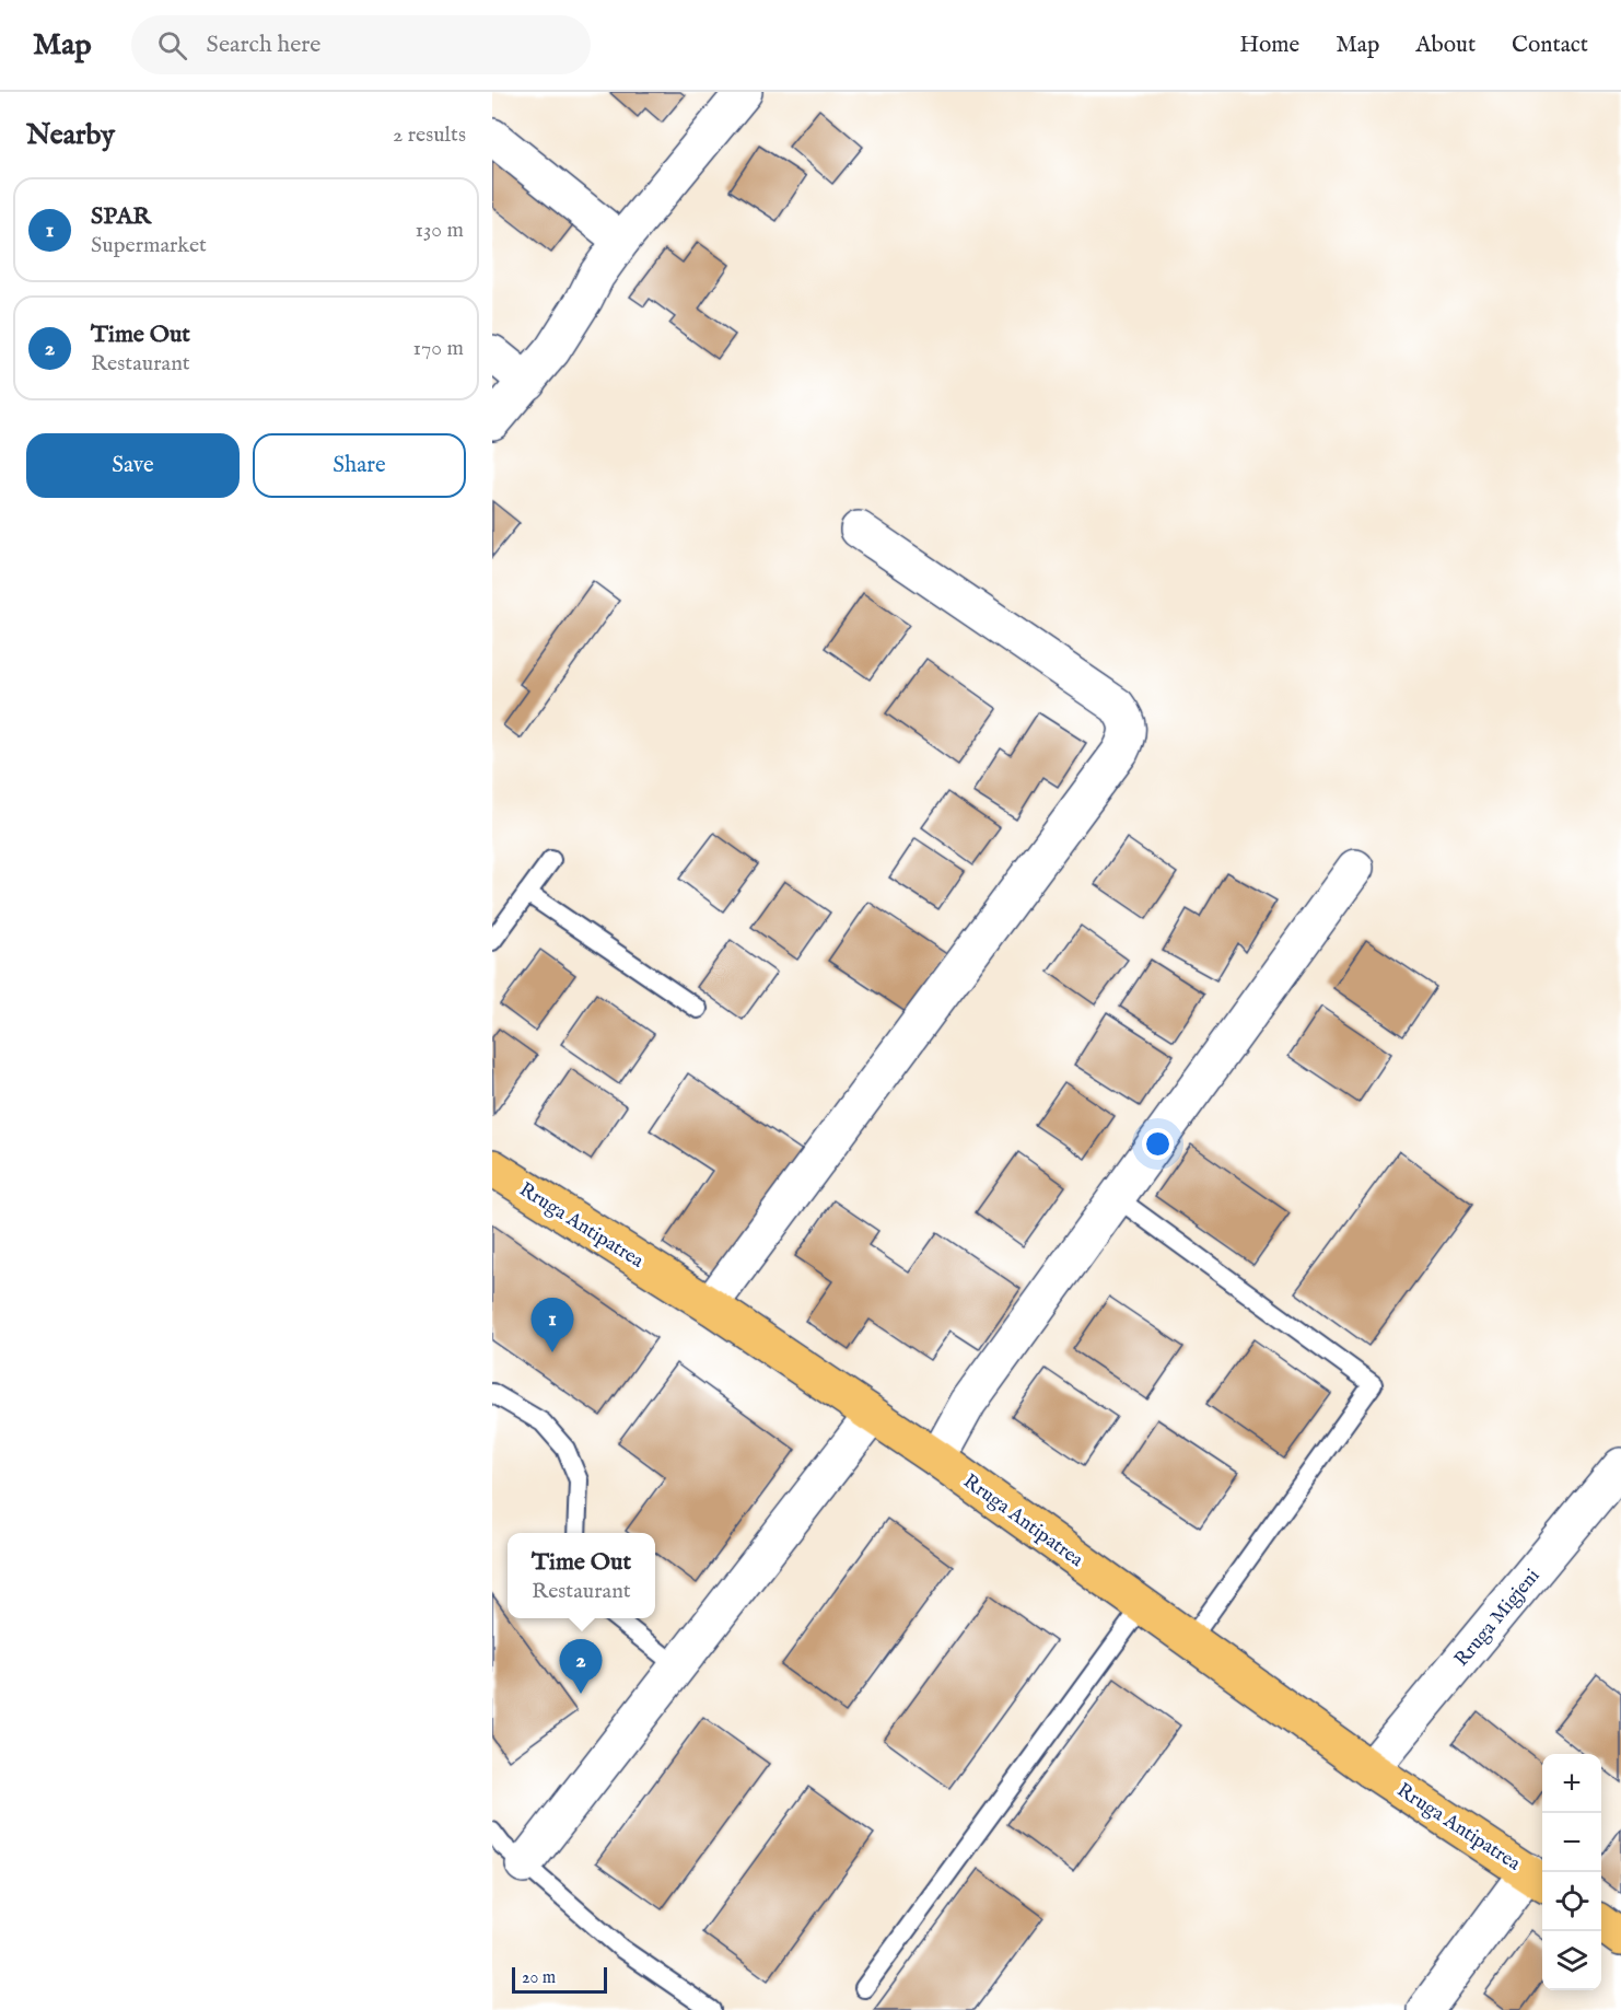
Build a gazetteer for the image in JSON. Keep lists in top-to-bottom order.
{
  "streets": {
    "main road": ["Rruga Antipatrea"],
    "street": ["Rruga Migjeni"]
  },
  "crossings": [
    ["Rruga Antipatrea", "Rruga Migjeni"]
  ],
  "scale_bar": "20 m",
  "page": {
    "header": "Map",
    "search": "Search here",
    "nav": [
      "Home",
      "Map",
      "About",
      "Contact"
    ],
    "heading": ["Nearby", "2 results"],
    "list": [
      {
        "mark": "1",
        "name": "SPAR",
        "note": "Supermarket",
        "value": "130 m"
      },
      {
        "mark": "2",
        "name": "Time Out",
        "note": "Restaurant",
        "value": "170 m"
      }
    ],
    "buttons": ["Save", "Share"],
    "pins": ["1", "2"],
    "popup": ["Time Out", "Restaurant"],
    "map_buttons": ["+", "−"],
    "scale": "20 m"
  }
}
